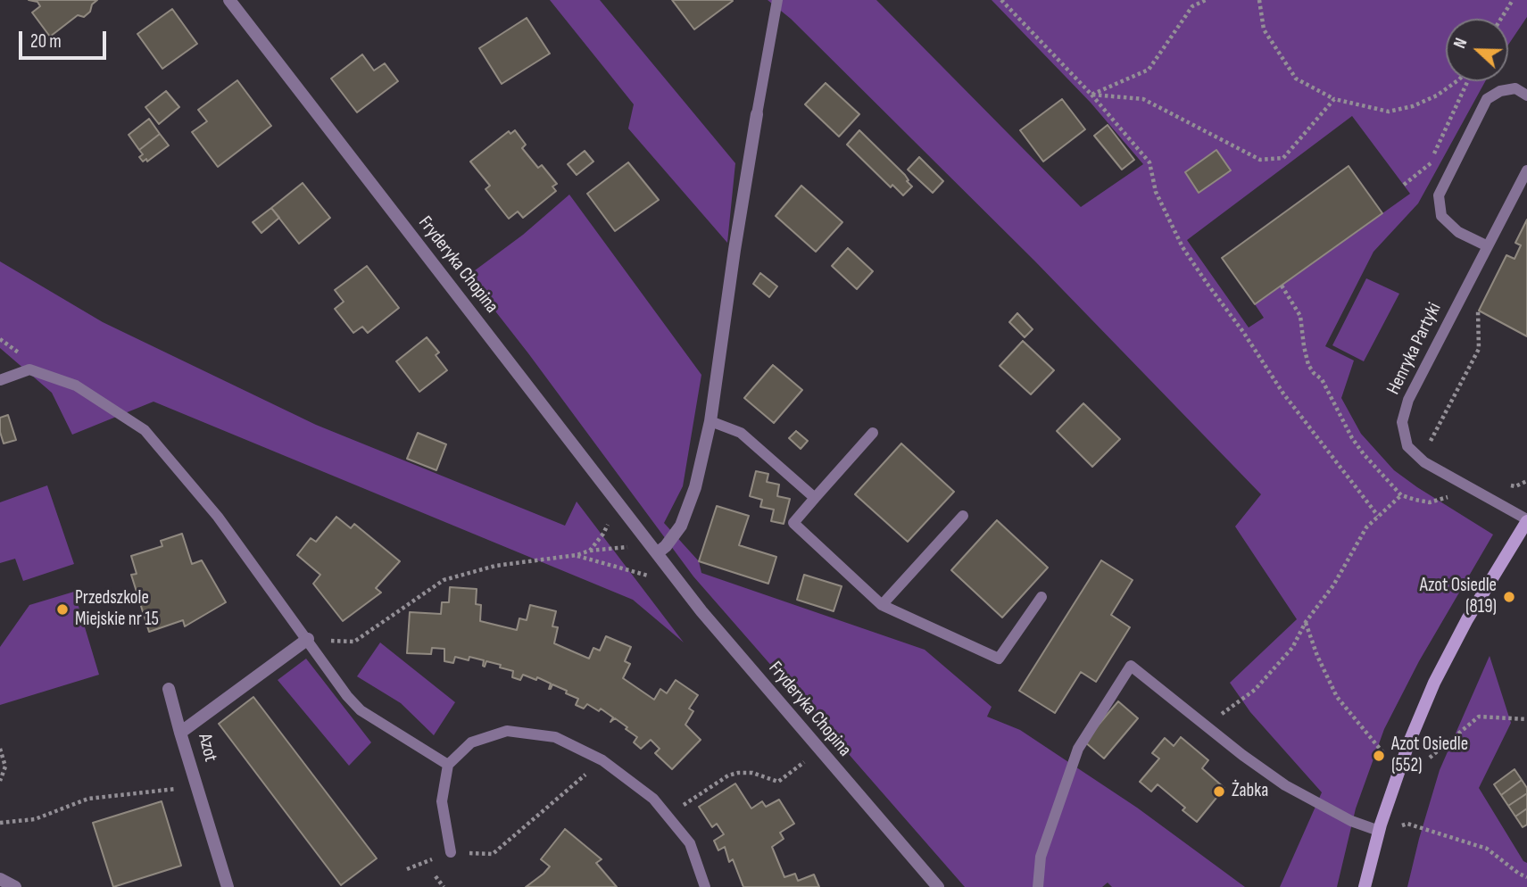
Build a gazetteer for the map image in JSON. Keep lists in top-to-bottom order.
{
  "streets": {
    "street": ["Fryderyka Chopina", "Henryka Partyki", "Azot"]
  },
  "places": [
    "Azot Osiedle (819)",
    "Przedszkole Miejskie nr 15",
    "Azot Osiedle (552)",
    "Żabka"
  ],
  "scale_bar": "20 m",
  "north": "left"
}
